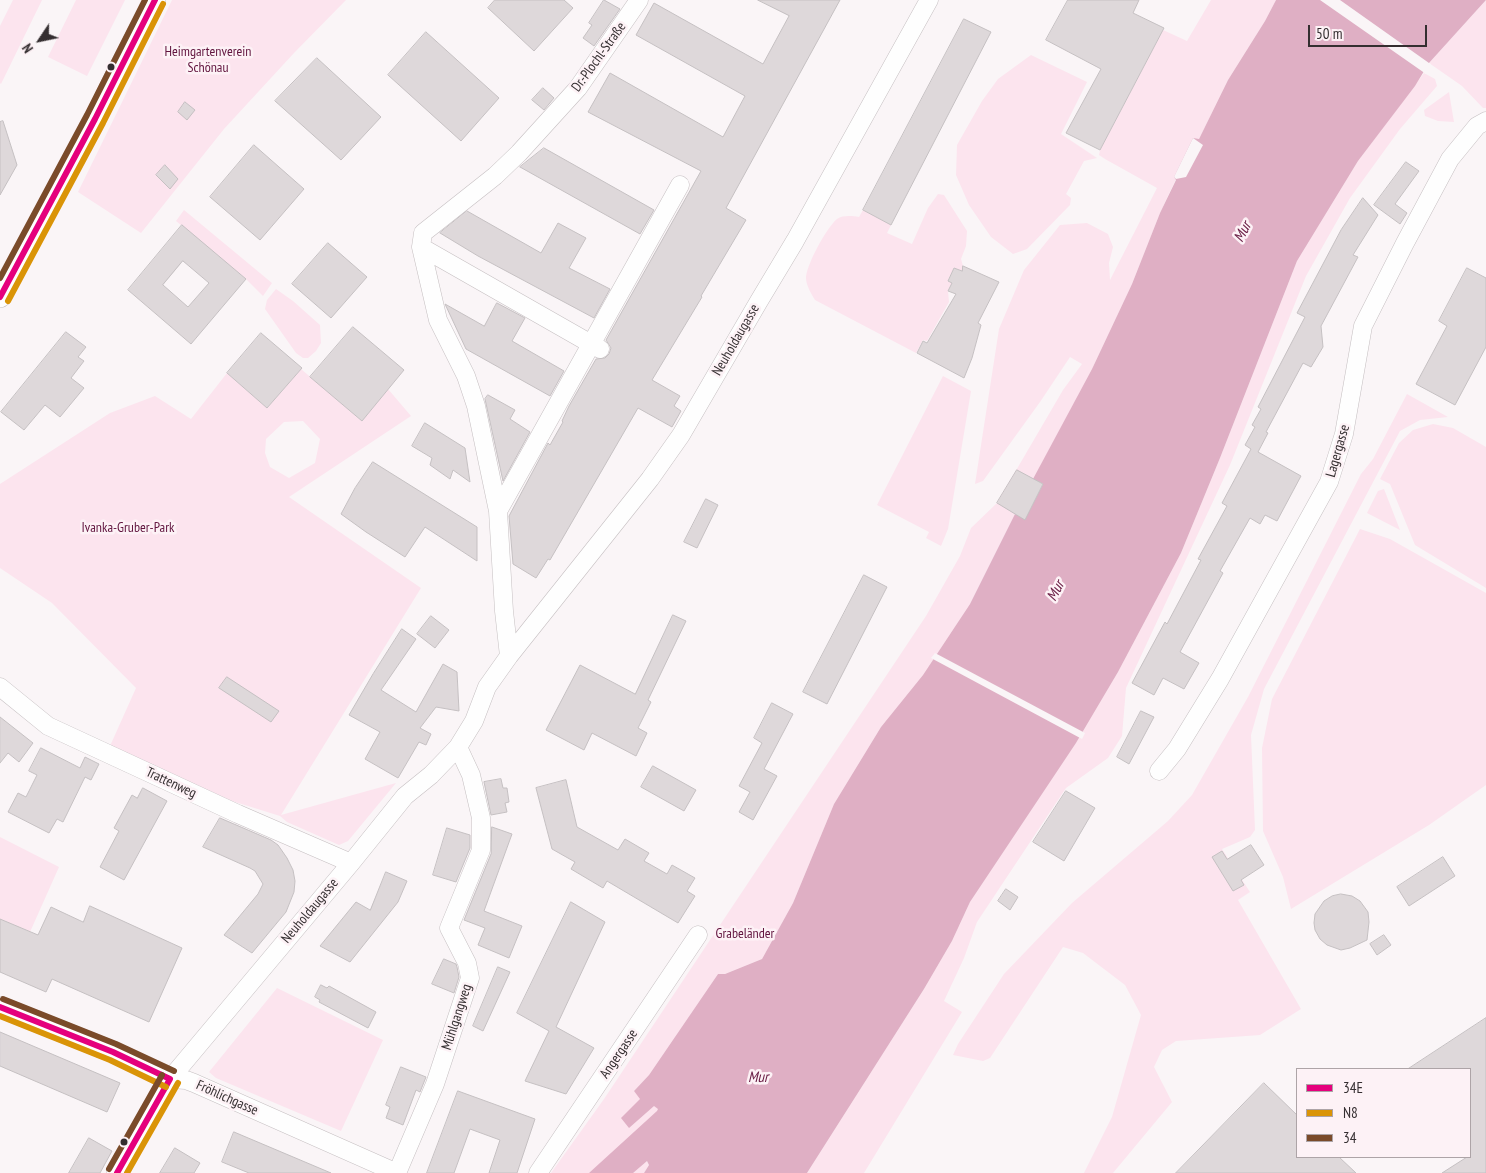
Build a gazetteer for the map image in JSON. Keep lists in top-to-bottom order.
{
  "streets": {
    "street": [
      "Dr.-Plochl-Straße",
      "Neuholdaugasse",
      "Lagergasse",
      "Trattenweg",
      "Mühlgangweg",
      "Angergasse",
      "Fröhlichgasse"
    ]
  },
  "crossings": [
    ["Neuholdaugasse", "Trattenweg"],
    ["Neuholdaugasse", "Mühlgangweg"],
    ["Neuholdaugasse", "Fröhlichgasse"],
    ["Mühlgangweg", "Fröhlichgasse"]
  ],
  "water": ["Mur"],
  "parks": ["Heimgartenverein Schönau", "Ivanka-Gruber-Park", "Grabeländer"],
  "lines": ["transit line 34E", "transit line 34", "transit line N8"],
  "legend": ["34E", "N8", "34"],
  "scale_bar": "50 m",
  "north": "bottom left"
}
